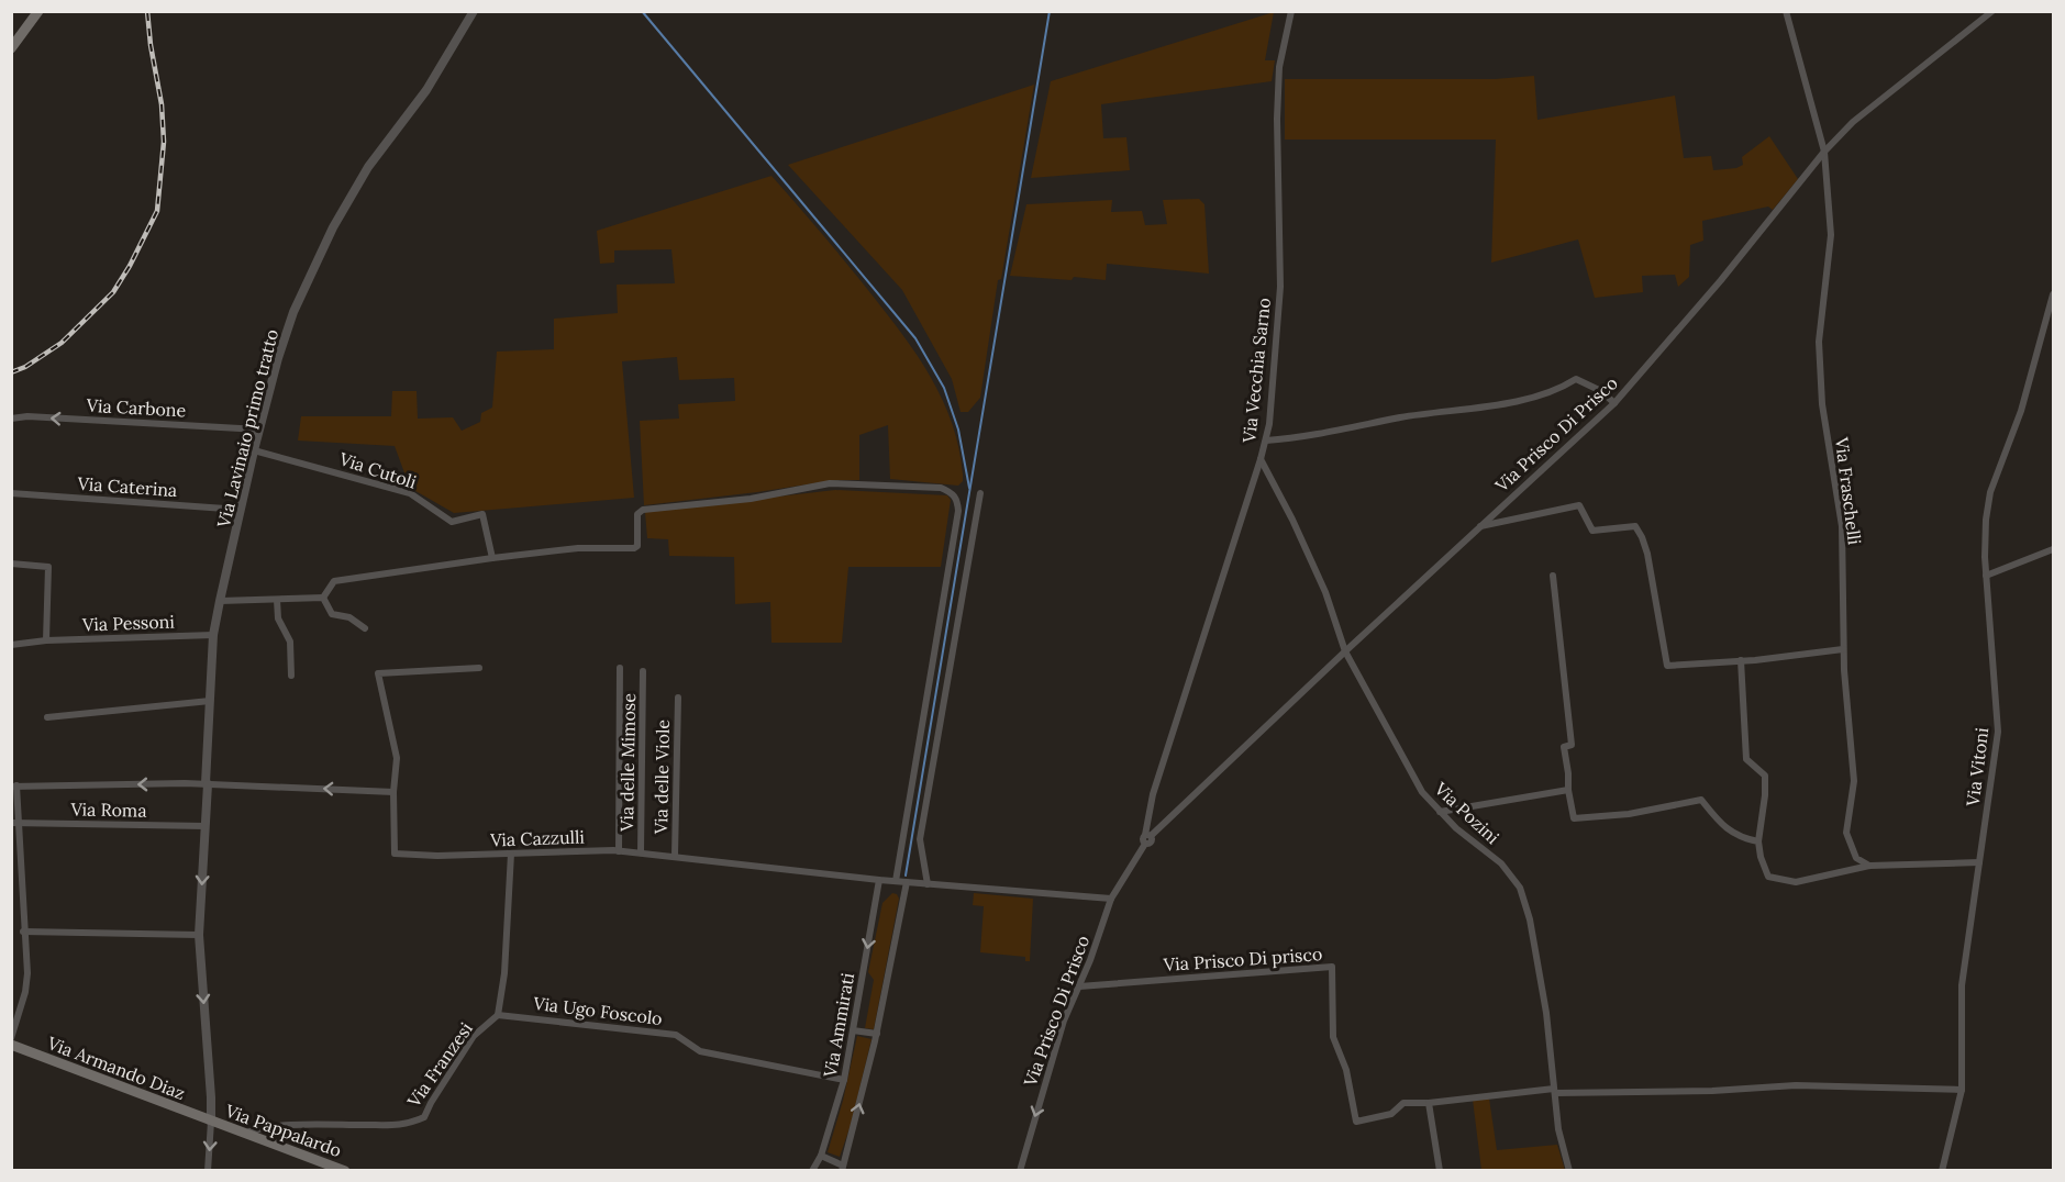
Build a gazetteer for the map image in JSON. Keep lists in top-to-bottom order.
{
  "streets": {
    "main road": ["Via Armando Diaz", "Via Pappalardo"],
    "street": [
      "Via Vecchia Sarno",
      "Via Carbone",
      "Via Lavinaio primo tratto",
      "Via Prisco Di Prisco",
      "Via Cutoli",
      "Via Caterina",
      "Via Fraschelli",
      "Via Pessoni",
      "Via delle Mimose",
      "Via Vitoni",
      "Via delle Viole",
      "Via Roma",
      "Via Pozini",
      "Via Cazzulli",
      "Via Prisco Di prisco",
      "Via Ugo Foscolo",
      "Via Ammirati",
      "Via Franzesi"
    ]
  },
  "crossings": [
    ["Via Vecchia Sarno", "Via Prisco Di Prisco"],
    ["Via Vecchia Sarno", "Via Pozini"],
    ["Via Carbone", "Via Lavinaio primo tratto"],
    ["Via Lavinaio primo tratto", "Via Cutoli"],
    ["Via Lavinaio primo tratto", "Via Caterina"],
    ["Via Lavinaio primo tratto", "Via Pessoni"],
    ["Via Lavinaio primo tratto", "Via Roma"],
    ["Via Lavinaio primo tratto", "Via Armando Diaz"],
    ["Via Lavinaio primo tratto", "Via Pappalardo"],
    ["Via Prisco Di Prisco", "Via Fraschelli"],
    ["Via Prisco Di Prisco", "Via Pozini"],
    ["Via Prisco Di Prisco", "Via Cazzulli"],
    ["Via Prisco Di Prisco", "Via Prisco Di prisco"],
    ["Via delle Mimose", "Via Cazzulli"],
    ["Via delle Viole", "Via Cazzulli"],
    ["Via Cazzulli", "Via Ammirati"],
    ["Via Cazzulli", "Via Franzesi"],
    ["Via Ugo Foscolo", "Via Ammirati"],
    ["Via Ugo Foscolo", "Via Franzesi"],
    ["Via Franzesi", "Via Pappalardo"],
    ["Via Armando Diaz", "Via Pappalardo"]
  ],
  "one_way": ["Via Carbone"]
}
